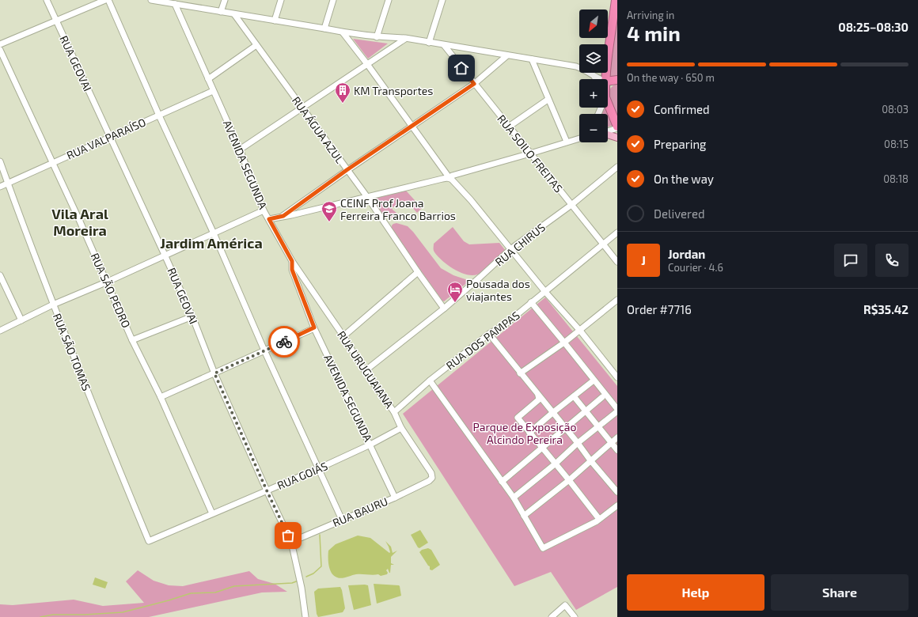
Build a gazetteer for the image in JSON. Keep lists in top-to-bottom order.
{
  "streets": {
    "street": [
      "RUA GEOVAI",
      "RUA ÁGUA AZUL",
      "RUA VALPARAÍSO",
      "RUA SOILO FREITAS",
      "AVENIDA SEGUNDA",
      "RUA CHIRUS",
      "RUA SÃO PEDRO",
      "RUA DOS PAMPAS",
      "RUA SÃO TOMAS",
      "RUA URUGUAIANA",
      "RUA GOIÁS",
      "RUA BAURU"
    ]
  },
  "crossings": [
    ["RUA GEOVAI", "RUA VALPARAÍSO"],
    ["RUA GEOVAI", "RUA GOIÁS"],
    ["RUA GEOVAI", "RUA BAURU"],
    ["RUA ÁGUA AZUL", "RUA CHIRUS"],
    ["RUA VALPARAÍSO", "AVENIDA SEGUNDA"],
    ["RUA VALPARAÍSO", "RUA SÃO PEDRO"],
    ["RUA VALPARAÍSO", "RUA SÃO TOMAS"],
    ["RUA SOILO FREITAS", "RUA CHIRUS"],
    ["RUA SOILO FREITAS", "RUA DOS PAMPAS"],
    ["AVENIDA SEGUNDA", "RUA URUGUAIANA"],
    ["AVENIDA SEGUNDA", "RUA GOIÁS"],
    ["AVENIDA SEGUNDA", "RUA BAURU"],
    ["RUA CHIRUS", "RUA URUGUAIANA"],
    ["RUA SÃO PEDRO", "RUA GOIÁS"],
    ["RUA DOS PAMPAS", "RUA URUGUAIANA"],
    ["RUA SÃO TOMAS", "RUA GOIÁS"],
    ["RUA URUGUAIANA", "RUA GOIÁS"],
    ["RUA URUGUAIANA", "RUA BAURU"]
  ],
  "districts": ["Vila Aral Moreira", "Jardim América"],
  "parks": ["Parque de Exposição Alcindo Pereira"],
  "places": {
    "building": ["KM Transportes"],
    "school or university": ["CEINF Prof Joana Ferreira Franco Barrios"],
    "hotel": ["Pousada dos viajantes"]
  },
  "north": "bottom left",
  "page": {
    "heading": ["4 min", "Arriving in", "08:25–08:30"],
    "panel": [
      "Jordan",
      "Courier · 4.6",
      "Order #7716",
      "R$35.42"
    ],
    "map_buttons": ["+", "−"],
    "bar": "On the way · 650 m",
    "list": [
      ["Confirmed", "08:03"],
      ["Preparing", "08:15"],
      ["On the way", "08:18"],
      "Delivered"
    ],
    "round": "J",
    "buttons": ["Help", "Share"]
  }
}
